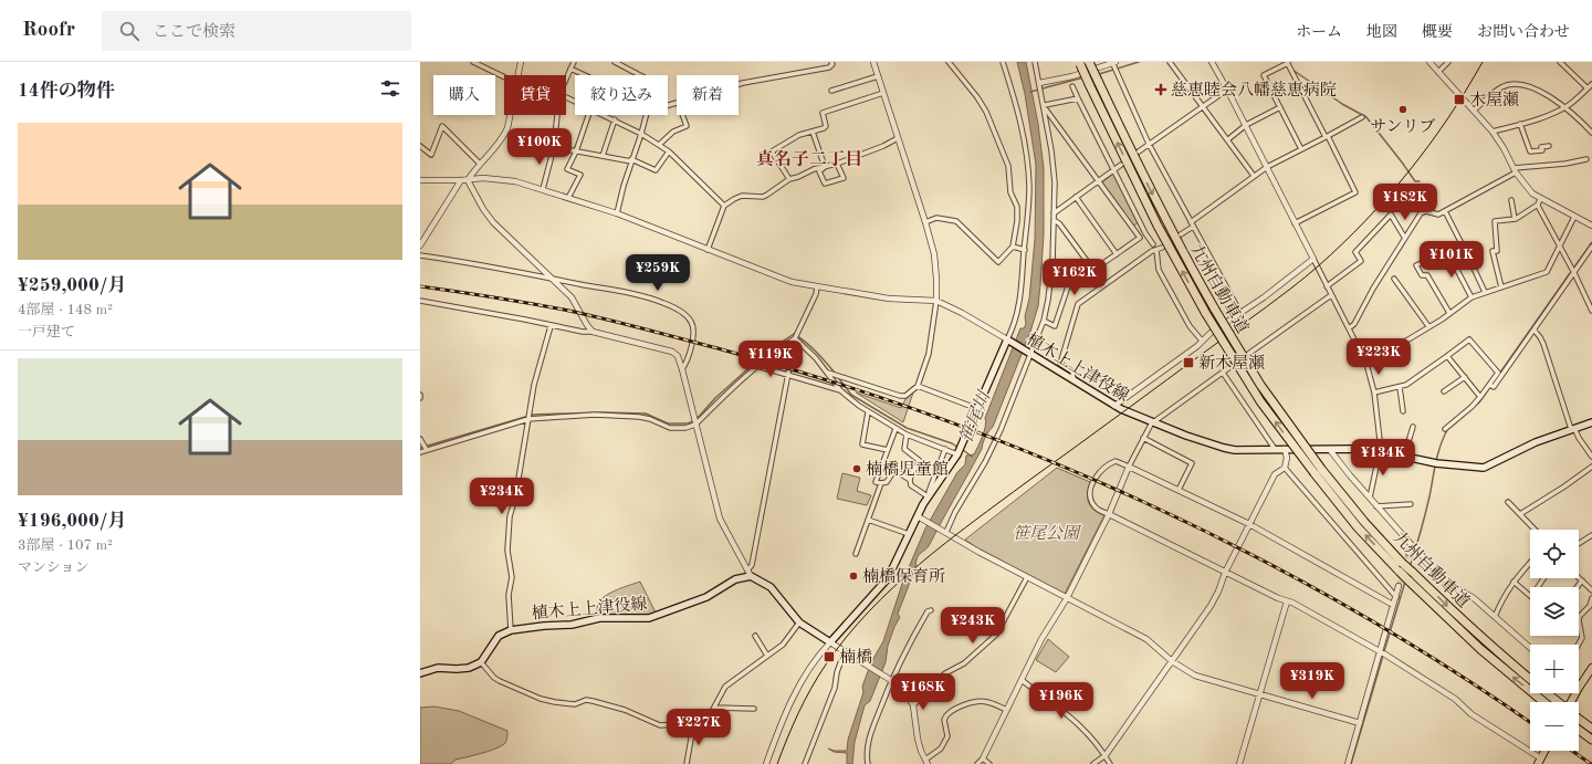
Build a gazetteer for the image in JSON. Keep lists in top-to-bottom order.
{
  "streets": {
    "highway": ["九州自動車道"],
    "main road": ["植木上上津役線"]
  },
  "districts": ["真名子二丁目"],
  "water": ["笹尾川"],
  "parks": ["笹尾公園"],
  "places": {
    "health": ["慈恵睦会八幡慈恵病院"],
    "transit": ["木屋瀬", "新木屋瀬", "楠橋"],
    "other": ["サンリブ", "楠橋児童館", "楠橋保育所"]
  },
  "page": {
    "header": "Roofr",
    "search": "ここで検索",
    "nav": [
      "ホーム",
      "地図",
      "概要",
      "お問い合わせ"
    ],
    "heading": "14件の物件",
    "chip": [
      "購入",
      "賃貸",
      "絞り込み",
      "新着"
    ],
    "list": [
      {
        "name": "¥259,000/月",
        "note": "4部屋 · 148 m² · 一戸建て"
      },
      {
        "name": "¥196,000/月",
        "note": "3部屋 · 107 m² · マンション"
      }
    ],
    "price": [
      "¥100K",
      "¥182K",
      "¥101K",
      "¥259K",
      "¥162K",
      "¥223K",
      "¥119K",
      "¥134K",
      "¥234K",
      "¥243K",
      "¥319K",
      "¥168K",
      "¥196K",
      "¥227K"
    ],
    "map_buttons": ["+", "−"]
  }
}
